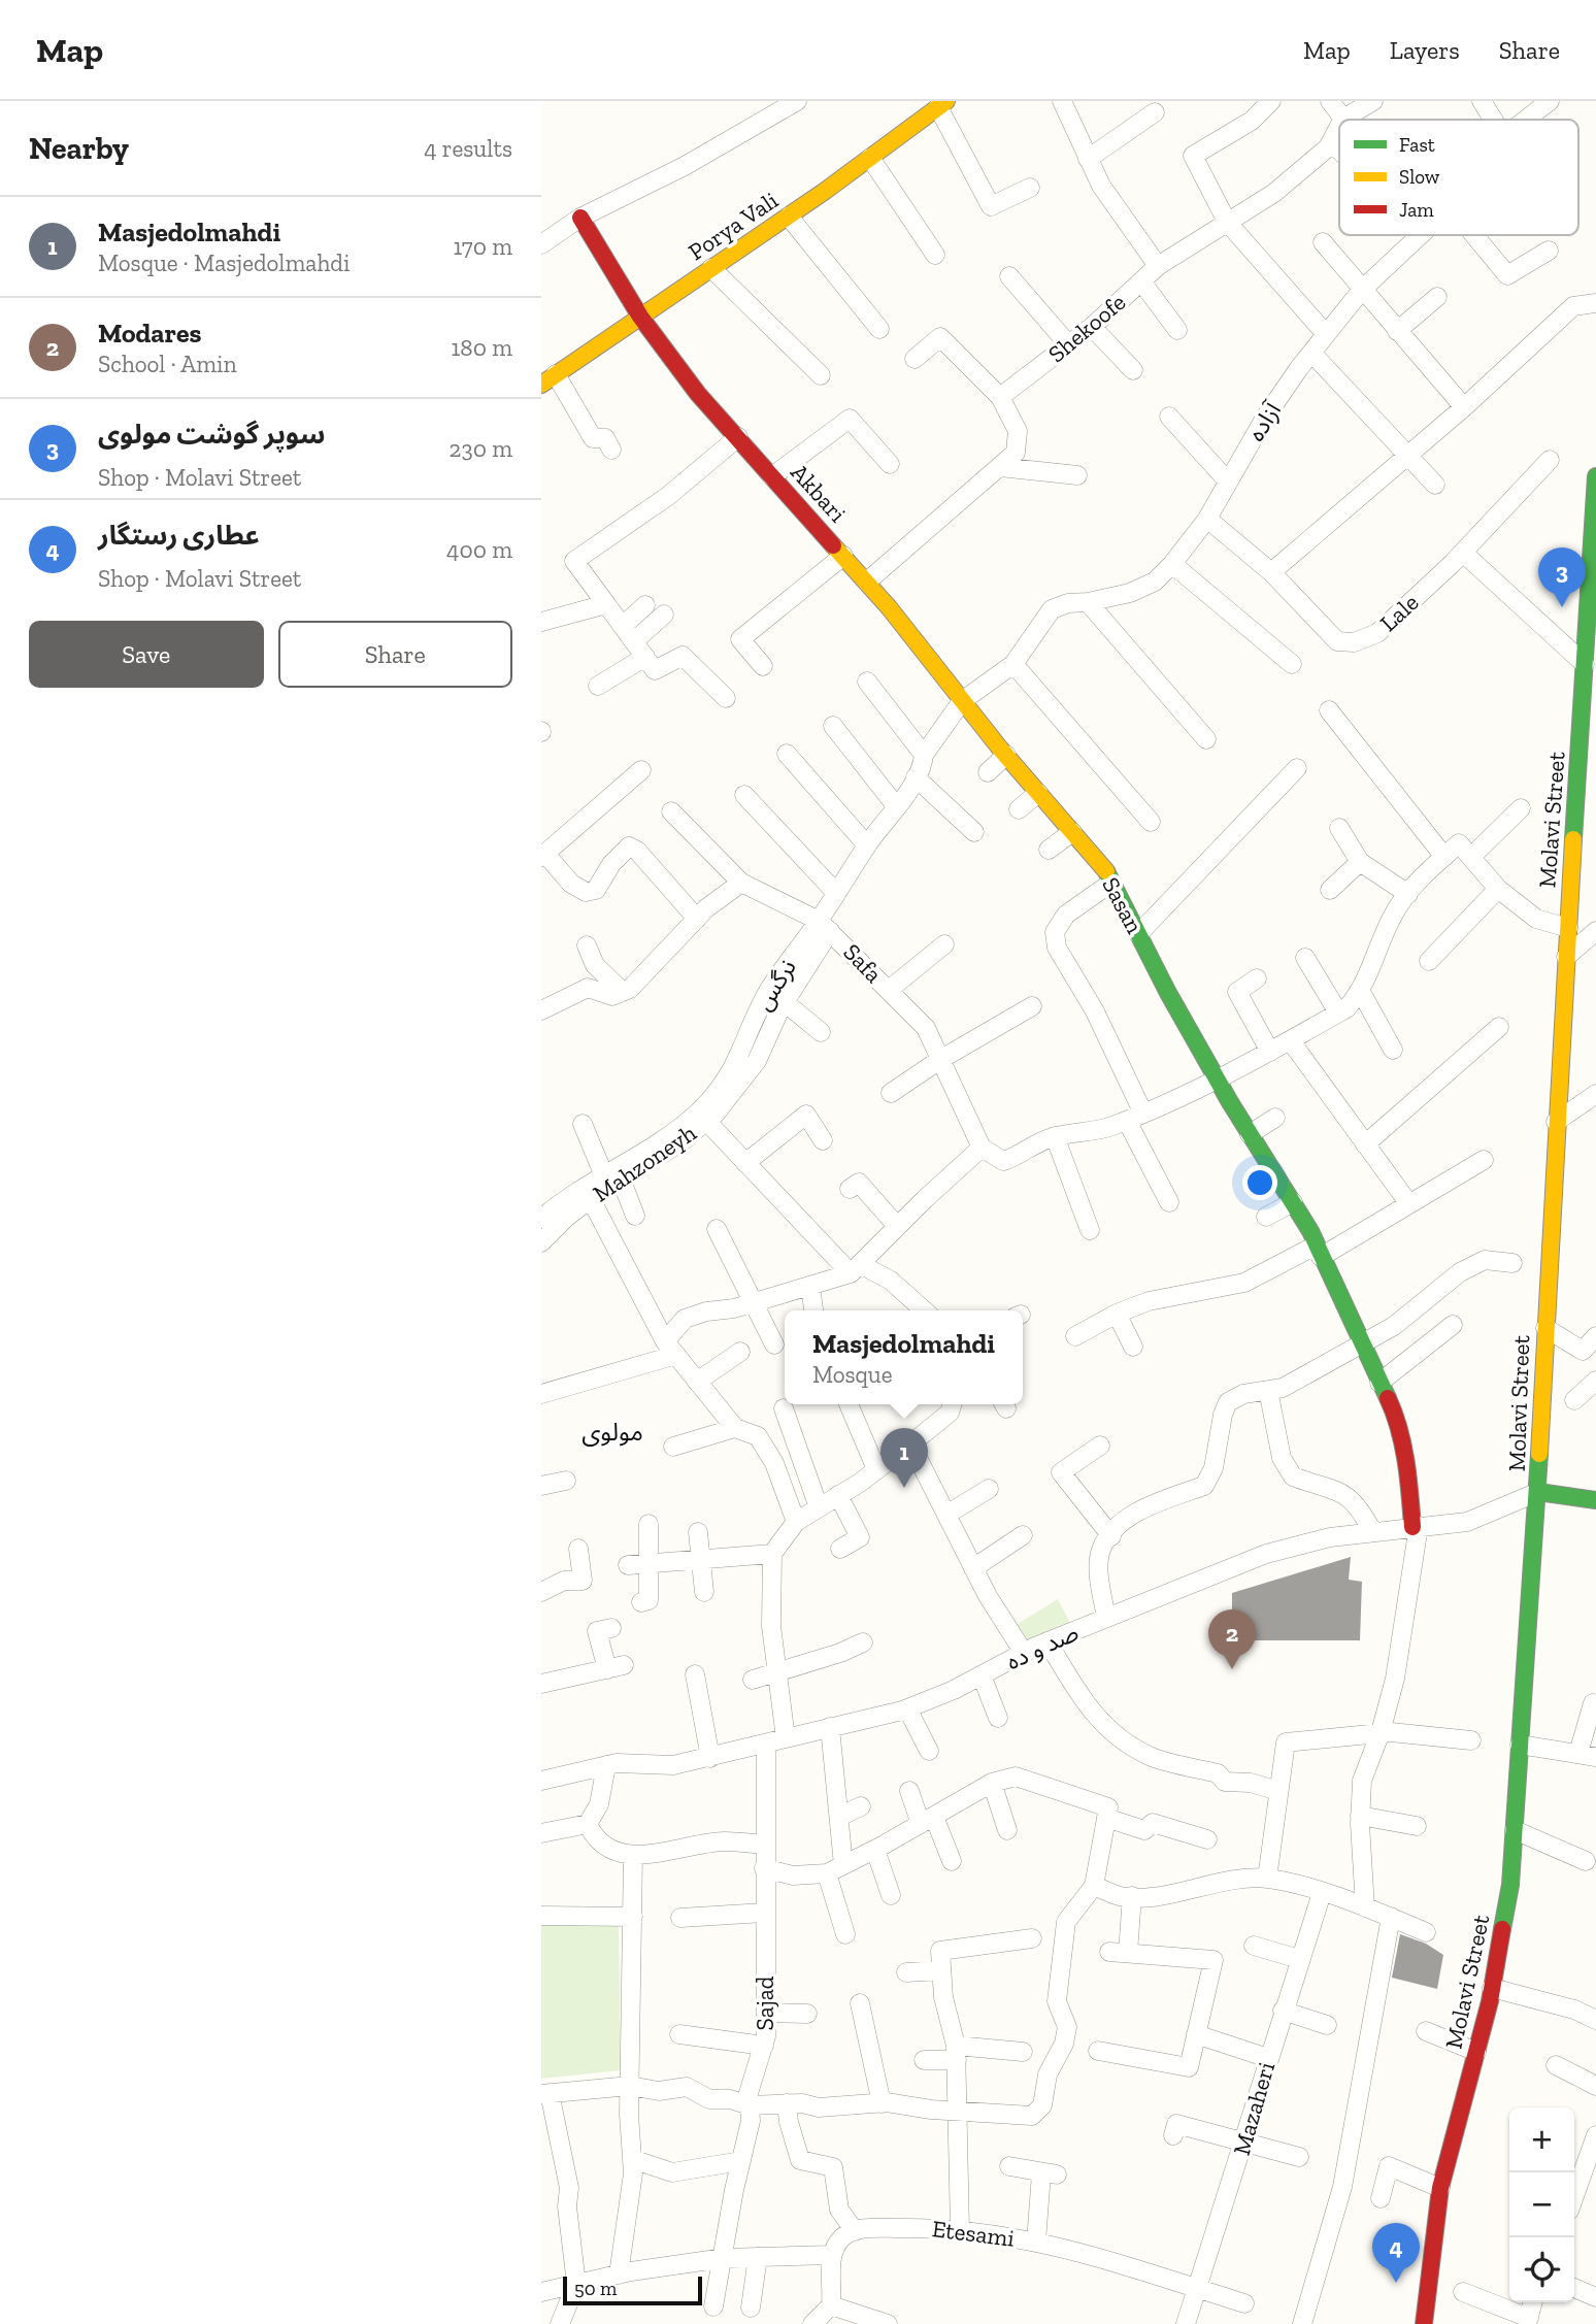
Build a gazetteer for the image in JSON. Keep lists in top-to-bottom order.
{
  "streets": {
    "main road": [
      "Porya Vali",
      "Akbari",
      "Molavi Street",
      "Sasan"
    ],
    "street": [
      "Shekoofe",
      "آزاده",
      "Lale",
      "Safa",
      "نرگس",
      "Mahzoneyh",
      "صد و ده",
      "Sajad",
      "Mazaheri",
      "Etesami"
    ]
  },
  "crossings": [
    ["Porya Vali", "Akbari"],
    ["آزاده", "Akbari"],
    ["آزاده", "Lale"],
    ["آزاده", "Sasan"],
    ["آزاده", "نرگس"],
    ["Akbari", "Sasan"],
    ["Akbari", "نرگس"],
    ["Molavi Street", "صد و ده"],
    ["Sasan", "نرگس"],
    ["Sasan", "صد و ده"],
    ["Safa", "نرگس"],
    ["Safa", "Mahzoneyh"],
    ["نرگس", "Mahzoneyh"],
    ["صد و ده", "Sajad"],
    ["Mazaheri", "Etesami"]
  ],
  "districts": ["مولوی"],
  "legend": ["Fast", "Slow", "Jam"],
  "scale_bar": "50 m",
  "page": {
    "header": "Map",
    "nav": ["Map", "Layers", "Share"],
    "heading": ["Nearby", "4 results"],
    "list": [
      {
        "mark": "1",
        "name": "Masjedolmahdi",
        "note": "Mosque · Masjedolmahdi",
        "value": "170 m"
      },
      {
        "mark": "2",
        "name": "Modares",
        "note": "School · Amin",
        "value": "180 m"
      },
      {
        "mark": "3",
        "name": "سوپر گوشت مولوی",
        "note": "Shop · Molavi Street",
        "value": "230 m"
      },
      {
        "mark": "4",
        "name": "عطاری رستگار",
        "note": "Shop · Molavi Street",
        "value": "400 m"
      }
    ],
    "pins": [
      "3",
      "1",
      "2",
      "4"
    ],
    "buttons": ["Save", "Share"],
    "popup": ["Masjedolmahdi", "Mosque"],
    "map_buttons": ["+", "−"],
    "scale": "50 m"
  }
}
